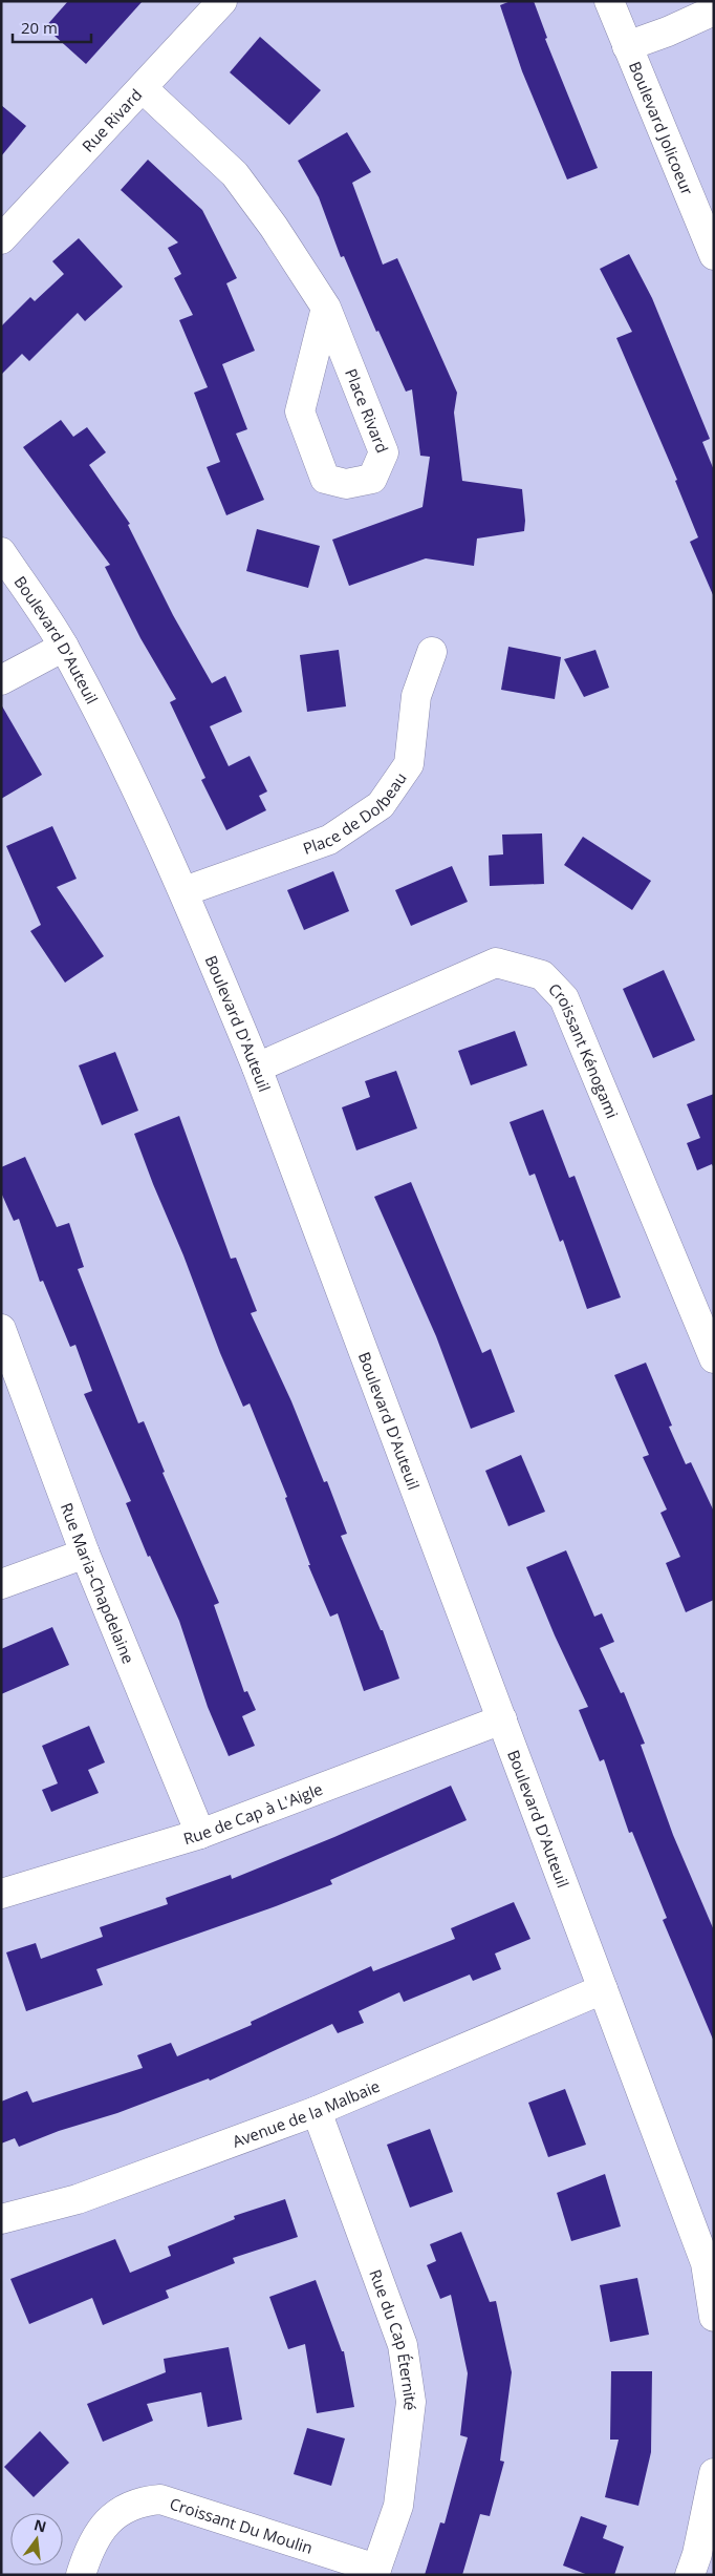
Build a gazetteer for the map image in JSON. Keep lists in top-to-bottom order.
{
  "streets": {
    "street": [
      "Rue Rivard",
      "Boulevard Jolicoeur",
      "Place Rivard",
      "Boulevard D'Auteuil",
      "Place de Dolbeau",
      "Croissant Kénogami",
      "Rue Maria-Chapdelaine",
      "Rue de Cap à L'Aigle",
      "Avenue de la Malbaie",
      "Rue du Cap Éternité",
      "Croissant Du Moulin"
    ]
  },
  "crossings": [
    ["Rue Rivard", "Place Rivard"],
    ["Boulevard D'Auteuil", "Place de Dolbeau"],
    ["Boulevard D'Auteuil", "Croissant Kénogami"],
    ["Boulevard D'Auteuil", "Rue de Cap à L'Aigle"],
    ["Boulevard D'Auteuil", "Avenue de la Malbaie"],
    ["Rue Maria-Chapdelaine", "Rue de Cap à L'Aigle"],
    ["Avenue de la Malbaie", "Rue du Cap Éternité"],
    ["Rue du Cap Éternité", "Croissant Du Moulin"]
  ],
  "scale_bar": "20 m",
  "north": "top"
}
